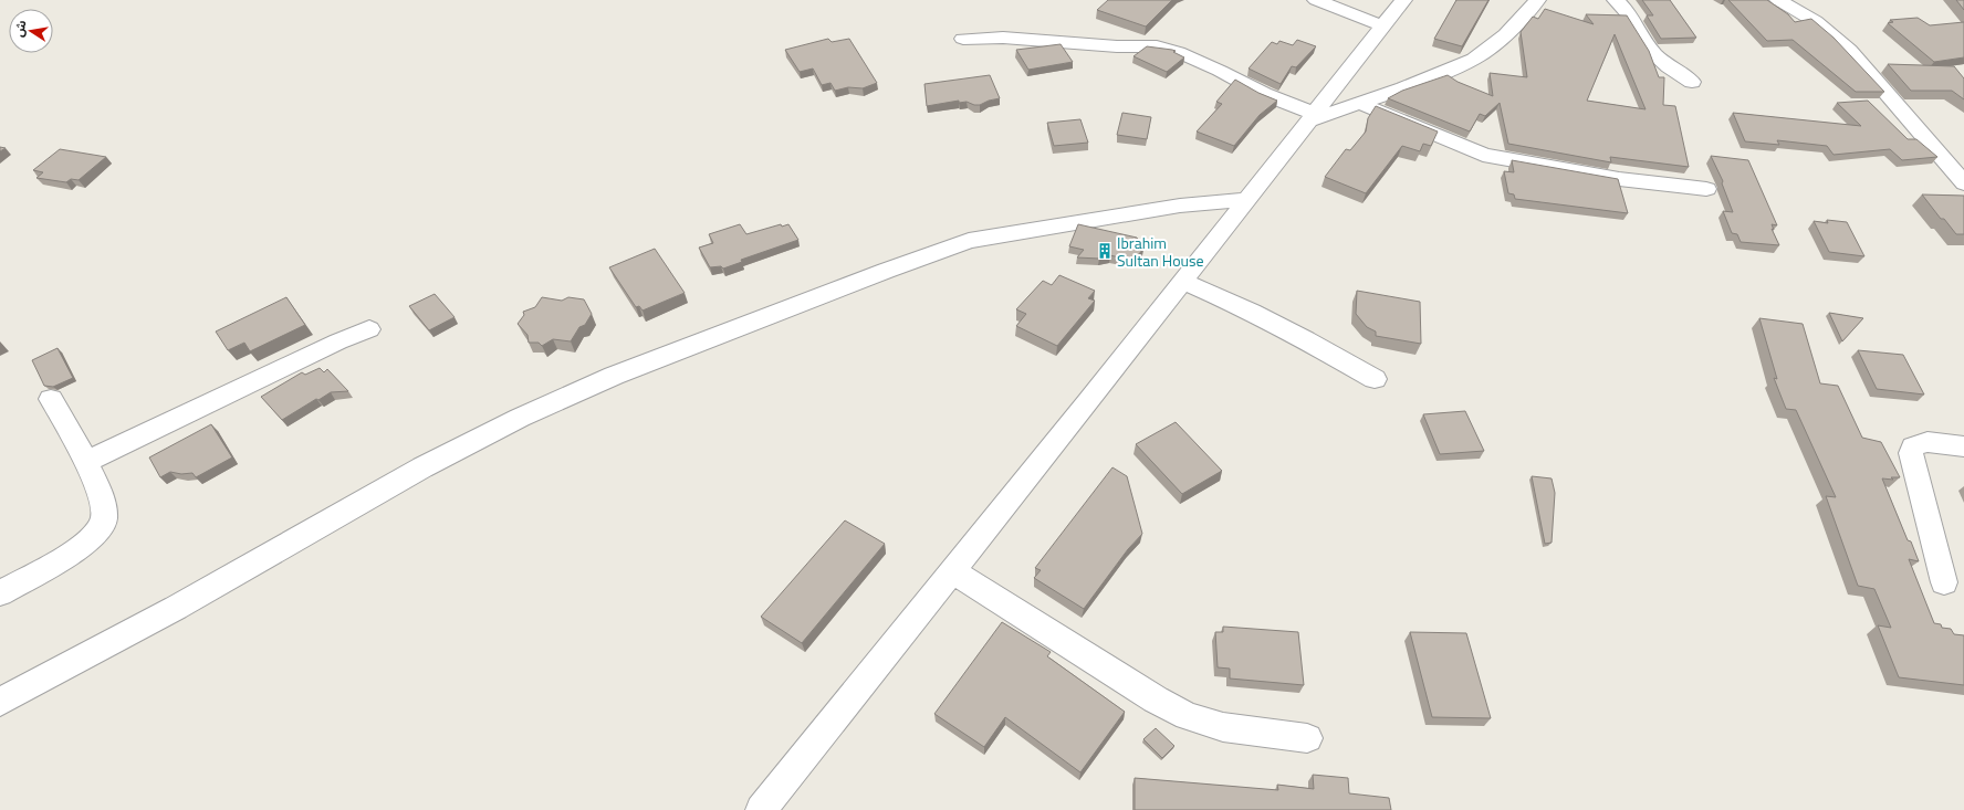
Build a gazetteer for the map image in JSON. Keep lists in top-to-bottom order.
{
  "places": {
    "building": ["Ibrahim Sultan House"]
  },
  "north": "left"
}
